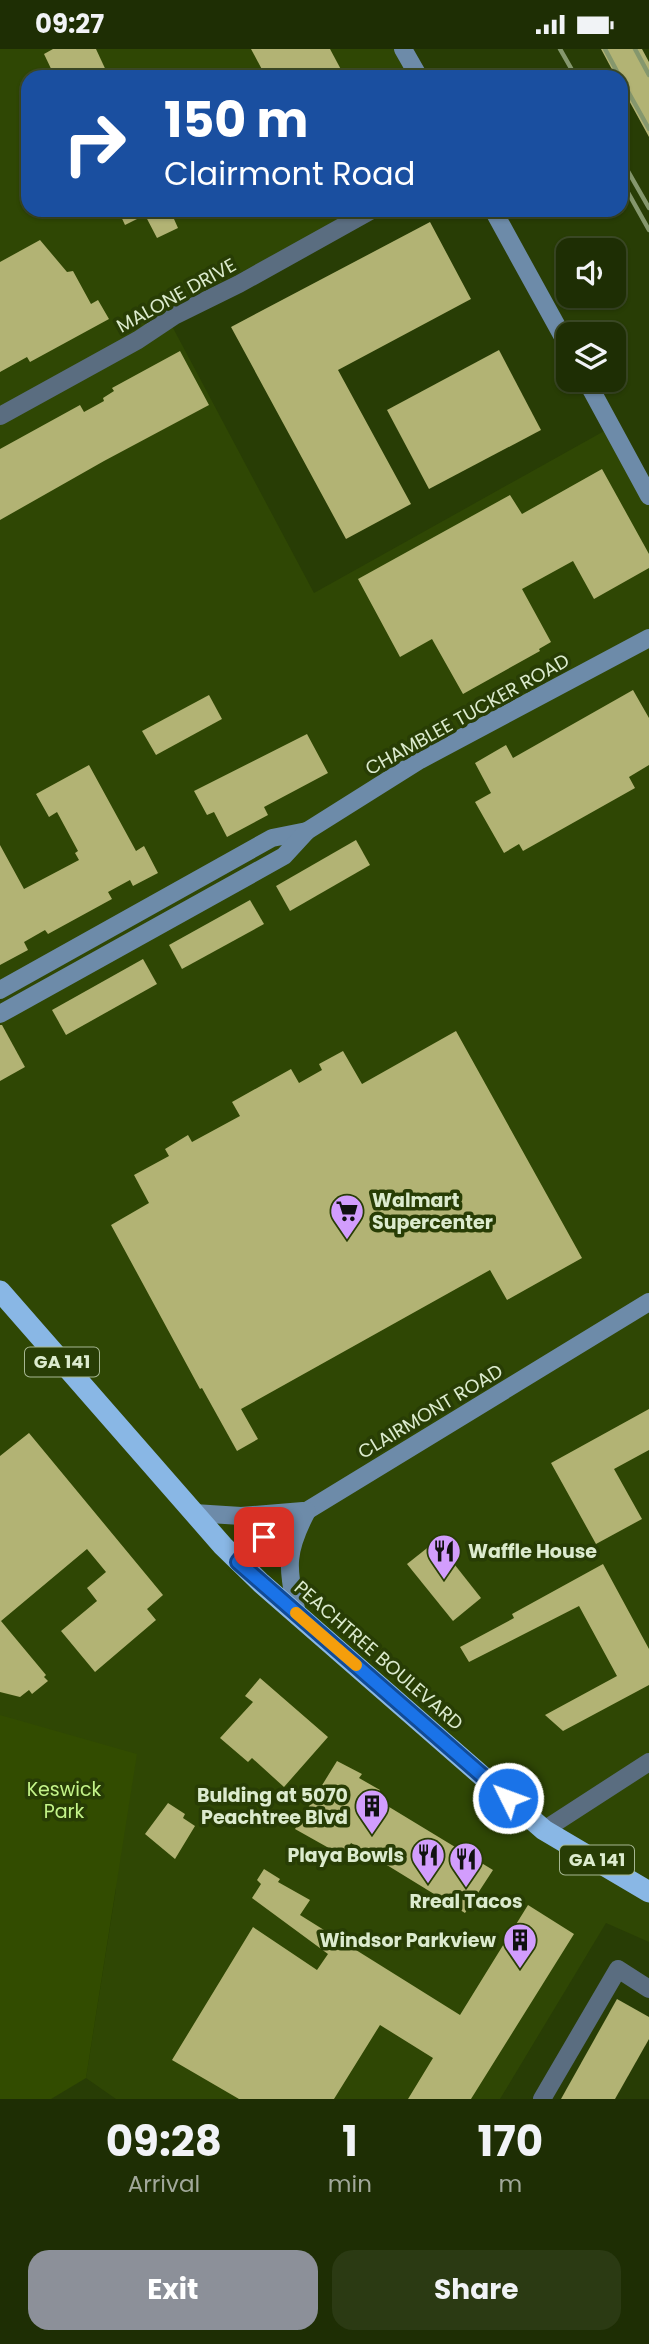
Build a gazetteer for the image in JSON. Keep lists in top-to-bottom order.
{
  "streets": {
    "highway": ["GA 141", "PEACHTREE BOULEVARD"],
    "main road": ["CHAMBLEE TUCKER ROAD", "CLAIRMONT ROAD"],
    "street": ["MALONE DRIVE"]
  },
  "crossings": [
    ["CLAIRMONT ROAD", "PEACHTREE BOULEVARD"]
  ],
  "parks": ["Keswick Park"],
  "places": {
    "supermarket": ["Walmart Supercenter"],
    "restaurant": ["Waffle House", "Playa Bowls", "Rreal Tacos"],
    "building": ["Bulding at 5070 Peachtree Blvd", "Windsor Parkview"]
  },
  "page": {
    "status": "09:27",
    "turn": ["150 m", "Clairmont Road"],
    "eta": [
      "09:28",
      "Arrival",
      "1",
      "min",
      "170",
      "m"
    ],
    "buttons": ["Exit", "Share"]
  }
}
